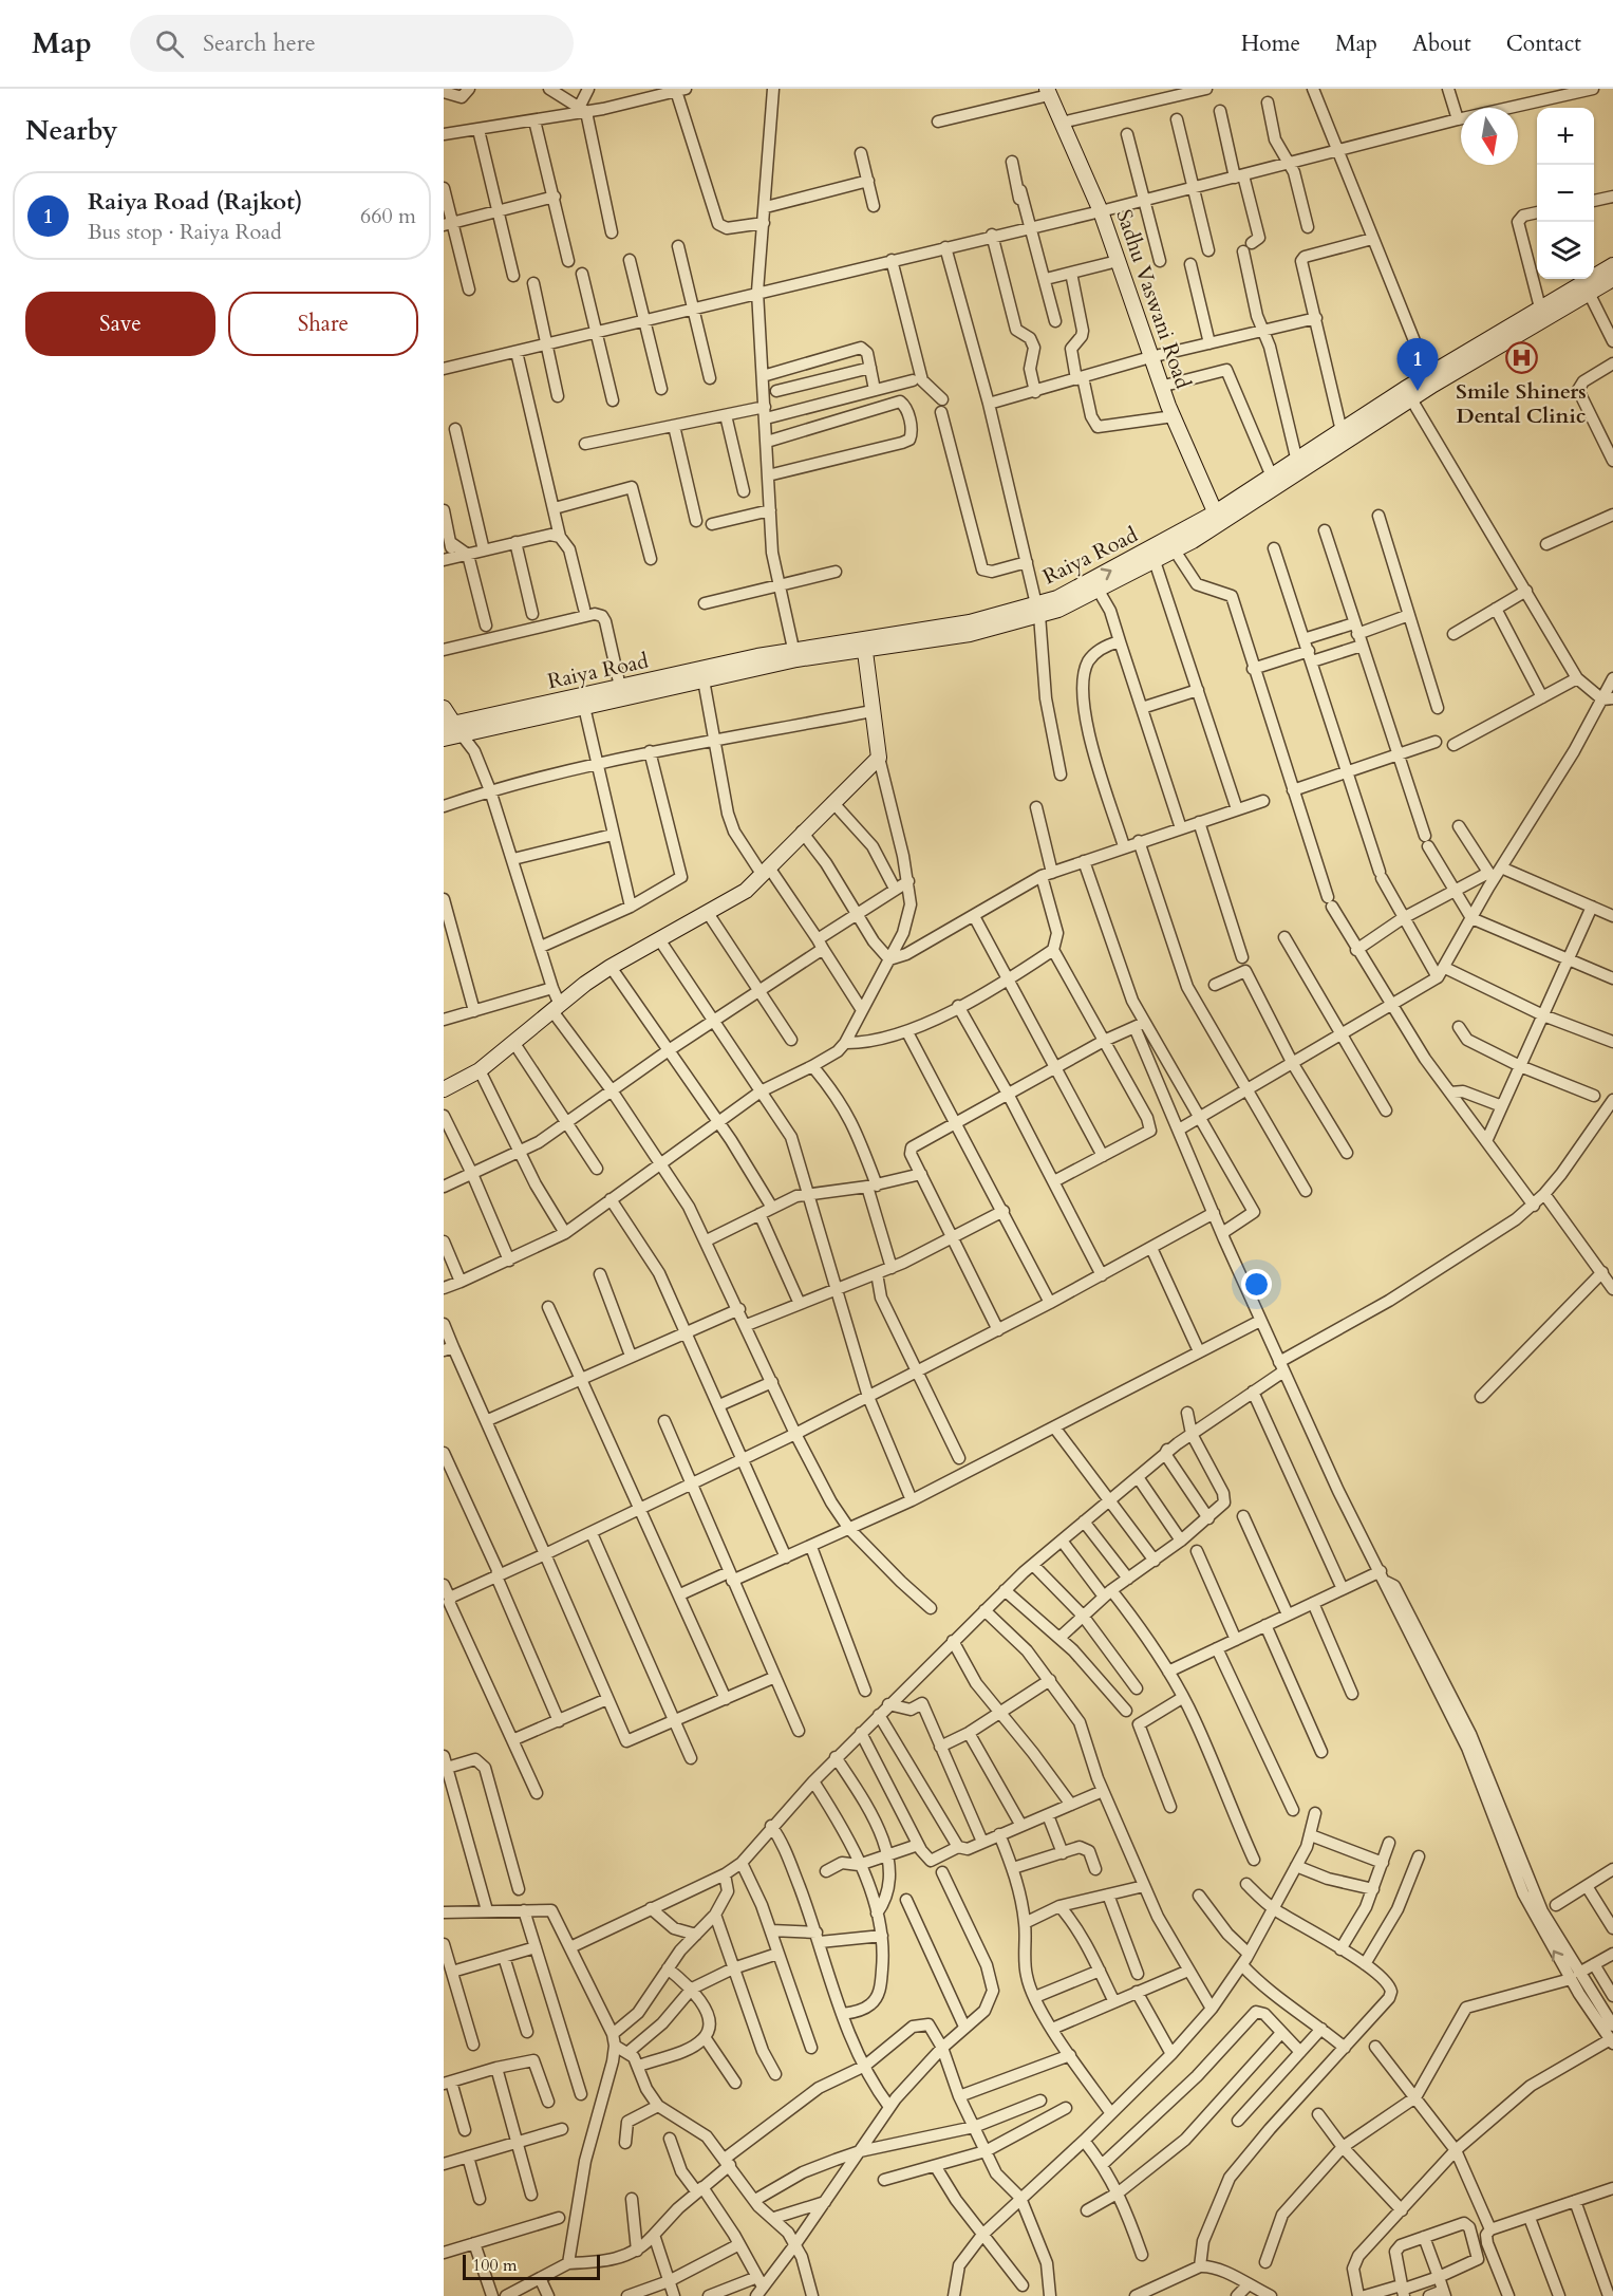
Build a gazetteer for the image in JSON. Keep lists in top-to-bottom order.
{
  "streets": {
    "street": ["Sadhu Vaswani Road", "Raiya Road"]
  },
  "crossings": [
    ["Sadhu Vaswani Road", "Raiya Road"]
  ],
  "places": {
    "hospital": ["Smile Shiners Dental Clinic"]
  },
  "scale_bar": "100 m",
  "north": "bottom",
  "page": {
    "header": "Map",
    "search": "Search here",
    "nav": [
      "Home",
      "Map",
      "About",
      "Contact"
    ],
    "heading": "Nearby",
    "map_buttons": ["+", "−"],
    "list": [
      {
        "mark": "1",
        "name": "Raiya Road (Rajkot)",
        "note": "Bus stop · Raiya Road",
        "value": "660 m"
      }
    ],
    "buttons": ["Save", "Share"],
    "pins": "1",
    "scale": "100 m"
  }
}
